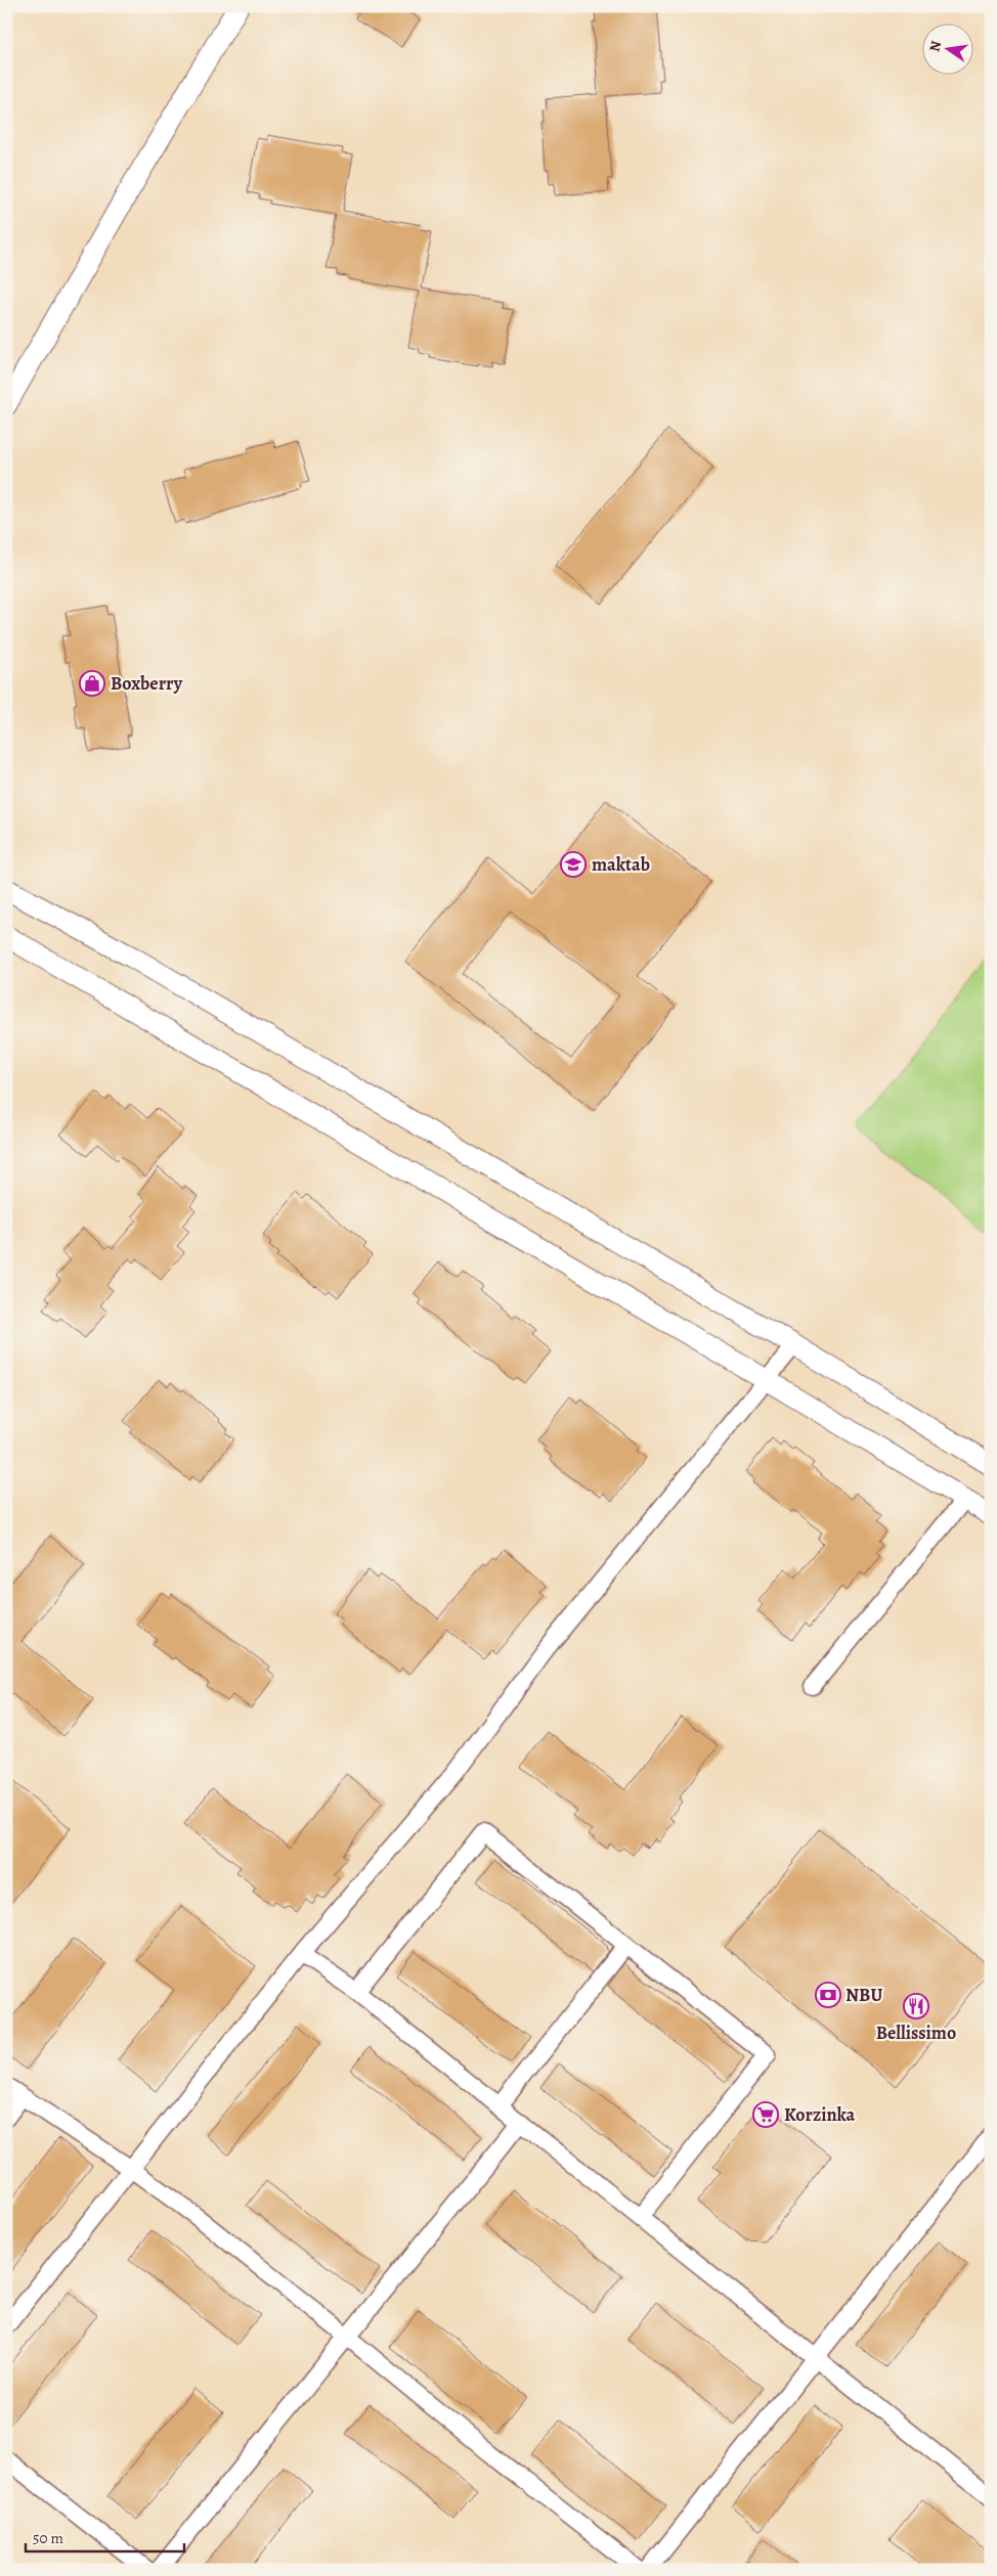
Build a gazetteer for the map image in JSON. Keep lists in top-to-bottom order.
{
  "places": {
    "shop": ["Boxberry"],
    "school or university": ["maktab"],
    "bank": ["NBU"],
    "restaurant": ["Bellissimo"],
    "supermarket": ["Korzinka"]
  },
  "scale_bar": "50 m",
  "north": "left"
}
